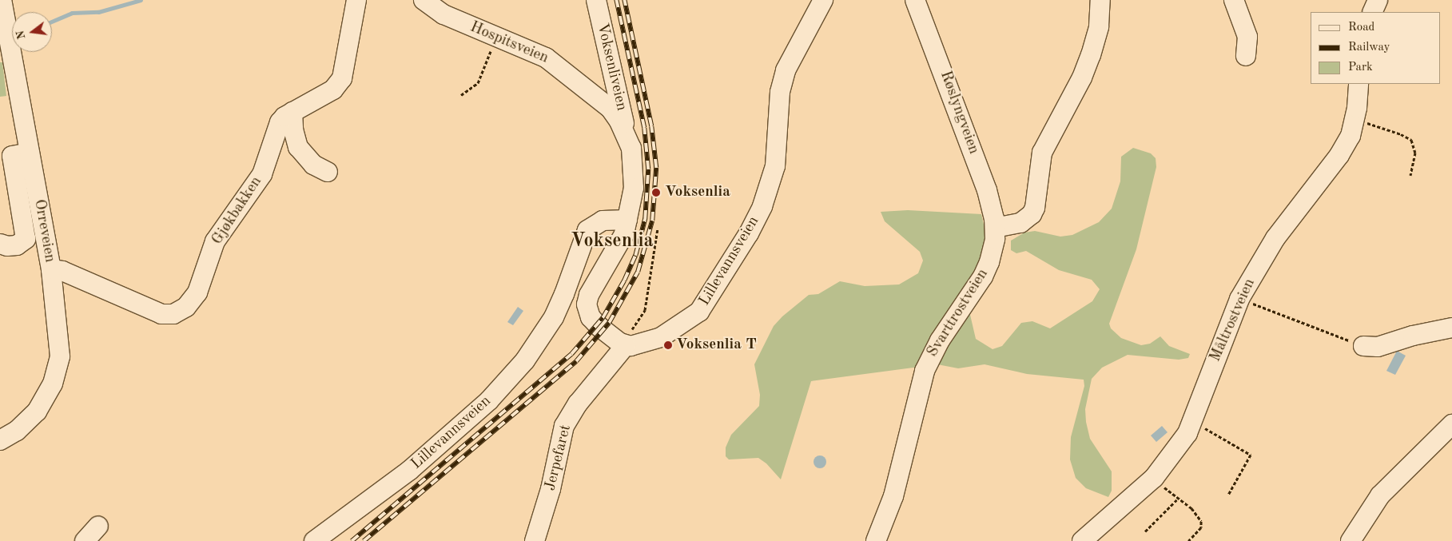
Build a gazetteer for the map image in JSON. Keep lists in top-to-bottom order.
{
  "streets": {
    "street": [
      "Hospitsveien",
      "Voksenliveien",
      "Røslyngveien",
      "Gjøkbakken",
      "Orreveien",
      "Lillevannsveien",
      "Svarttrostveien",
      "Måltrostveien",
      "Jerpefaret"
    ]
  },
  "crossings": [
    ["Hospitsveien", "Voksenliveien"],
    ["Hospitsveien", "Lillevannsveien"],
    ["Røslyngveien", "Svarttrostveien"],
    ["Gjøkbakken", "Orreveien"],
    ["Lillevannsveien", "Jerpefaret"]
  ],
  "districts": ["Voksenlia"],
  "places": ["Voksenlia", "Voksenlia T"],
  "legend": ["Road", "Railway", "Park"],
  "north": "left"
}
